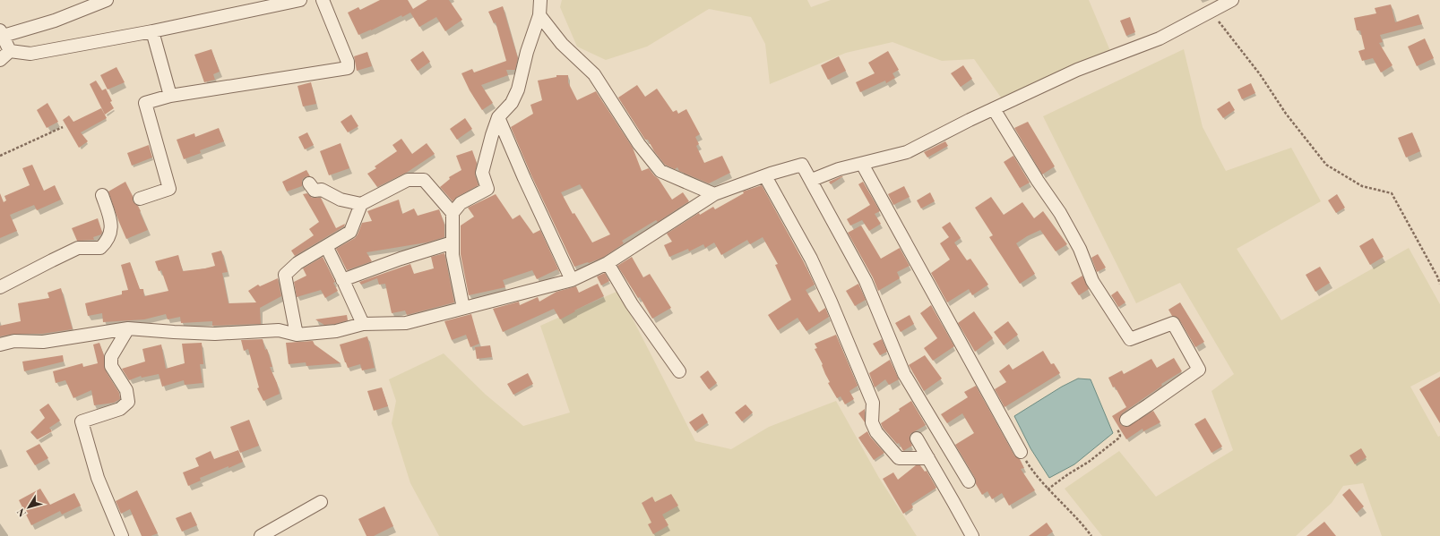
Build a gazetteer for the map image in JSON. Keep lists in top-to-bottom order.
{
  "north": "bottom left"
}
